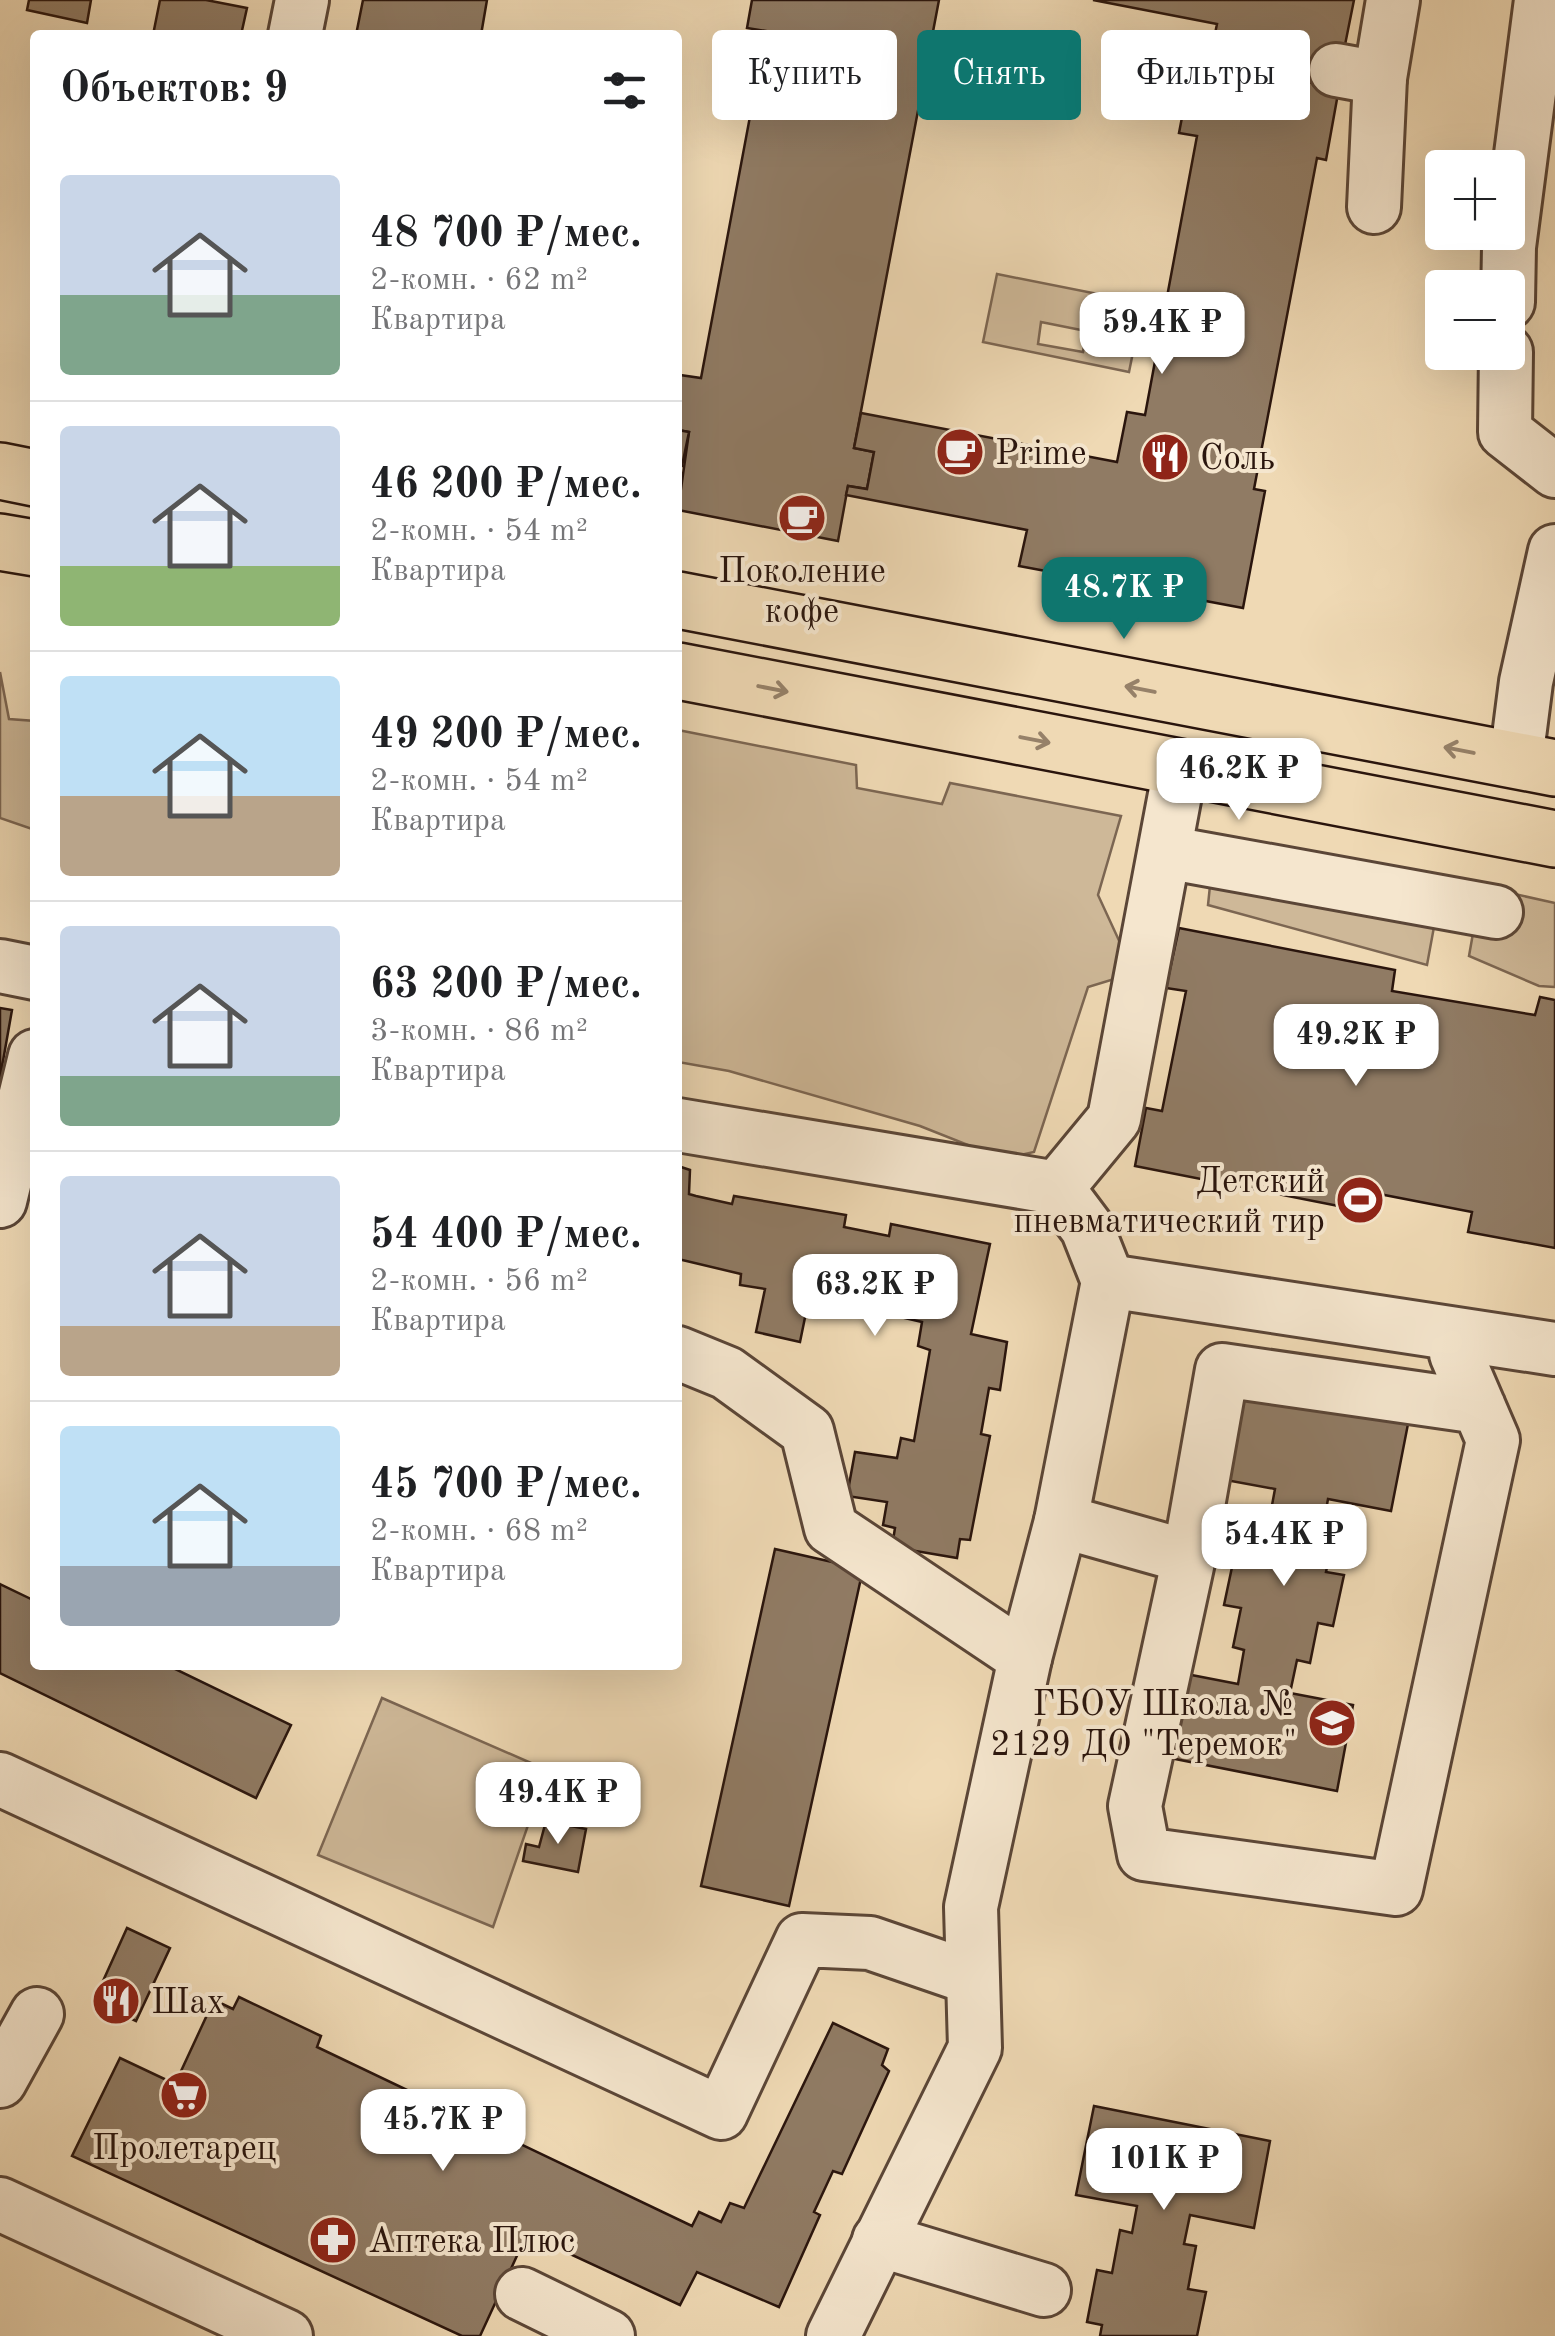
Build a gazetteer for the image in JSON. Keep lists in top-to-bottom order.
{
  "places": {
    "cafe": ["Prime", "Поколение кофе"],
    "restaurant": ["Соль", "Шах"],
    "sports": ["Детский пневматический тир"],
    "school or university": ["ГБОУ Школа № 2129 ДО \"Теремок\""],
    "supermarket": ["Пролетарец"],
    "pharmacy": ["Аптека Плюс"]
  },
  "page": {
    "chip": ["Купить", "Снять", "Фильтры"],
    "heading": "Объектов: 9",
    "map_buttons": ["+", "−"],
    "list": [
      {
        "name": "48 700 ₽/мес.",
        "note": "2-комн. · 62 m² · Квартира"
      },
      {
        "name": "46 200 ₽/мес.",
        "note": "2-комн. · 54 m² · Квартира"
      },
      {
        "name": "49 200 ₽/мес.",
        "note": "2-комн. · 54 m² · Квартира"
      },
      {
        "name": "63 200 ₽/мес.",
        "note": "3-комн. · 86 m² · Квартира"
      },
      {
        "name": "54 400 ₽/мес.",
        "note": "2-комн. · 56 m² · Квартира"
      },
      {
        "name": "45 700 ₽/мес.",
        "note": "2-комн. · 68 m² · Квартира"
      }
    ],
    "price": [
      "59.4K ₽",
      "48.7K ₽",
      "46.2K ₽",
      "49.2K ₽",
      "63.2K ₽",
      "54.4K ₽",
      "49.4K ₽",
      "45.7K ₽",
      "101K ₽"
    ]
  }
}
